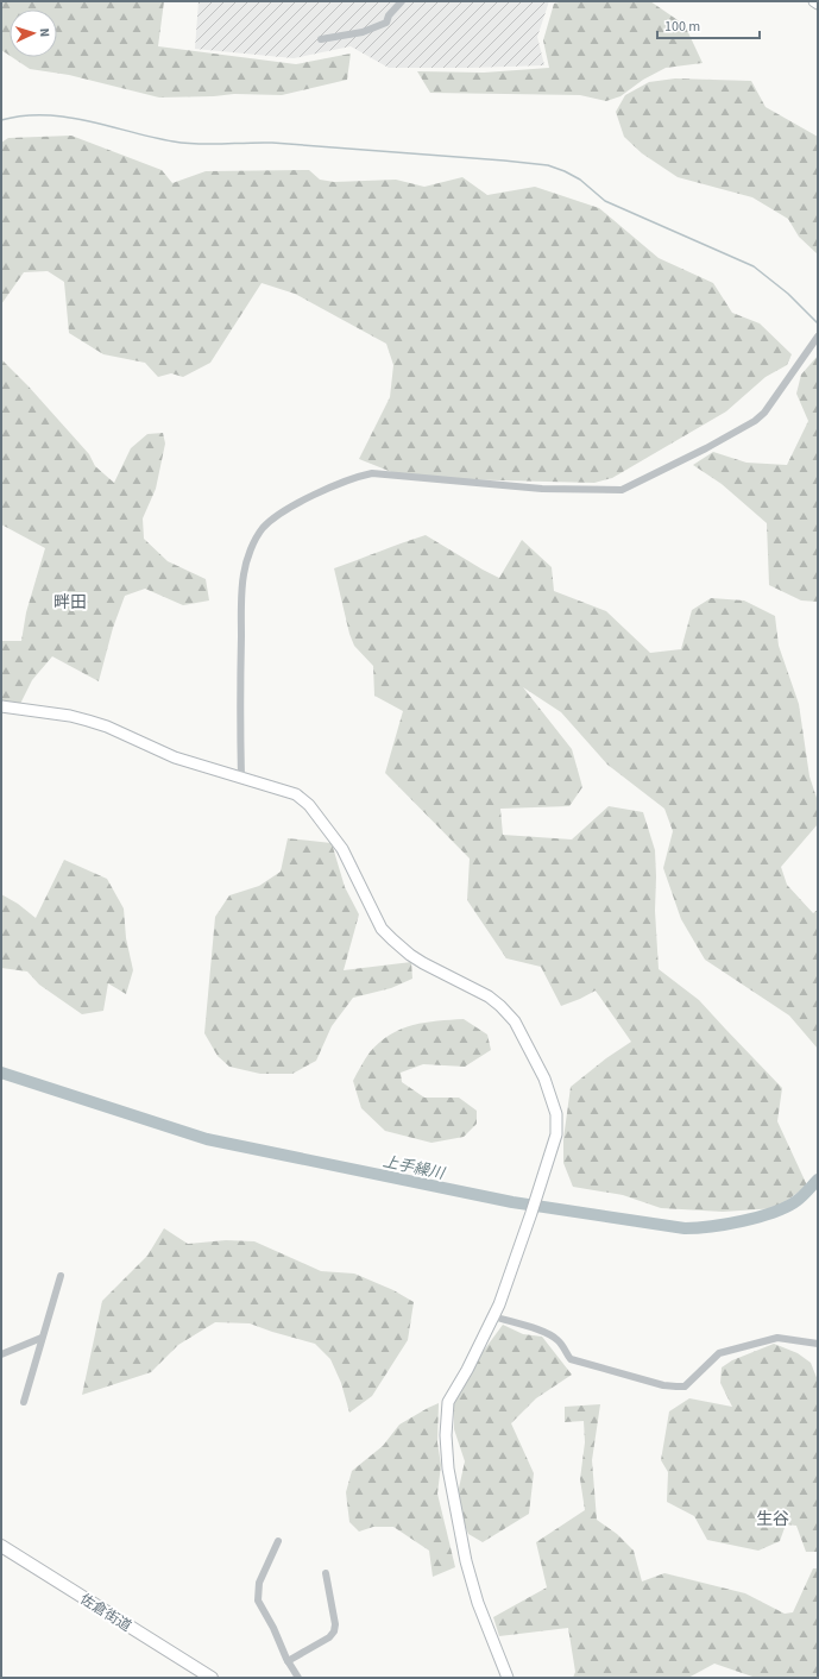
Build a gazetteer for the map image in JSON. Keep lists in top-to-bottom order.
{
  "streets": {
    "main road": ["佐倉街道"]
  },
  "districts": ["畔田", "生谷"],
  "water": ["上手繰川"],
  "scale_bar": "100 m",
  "north": "right"
}
